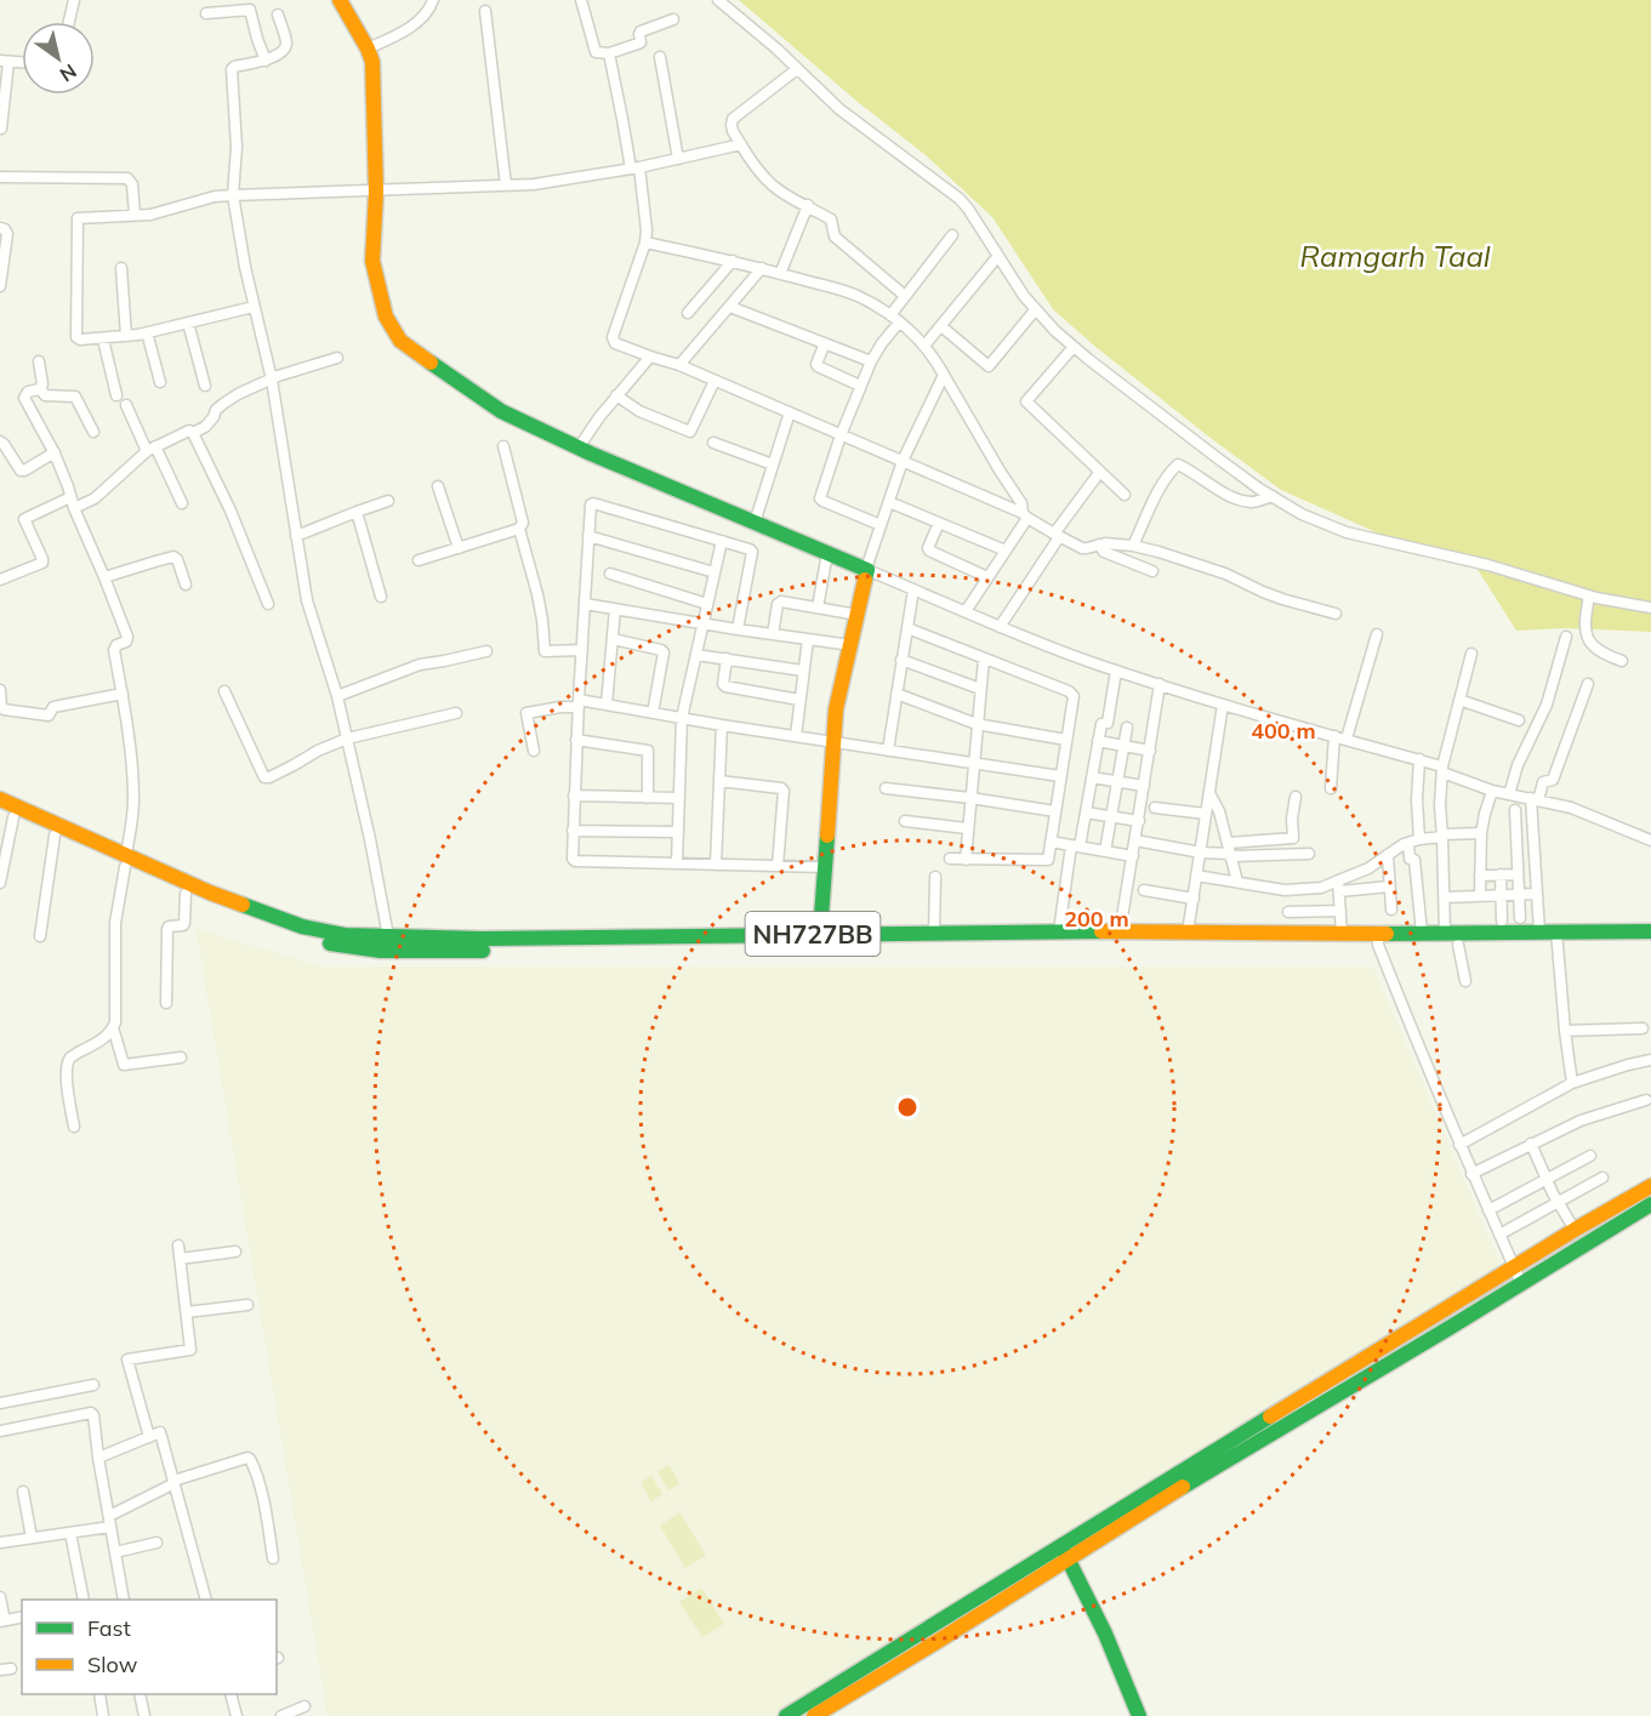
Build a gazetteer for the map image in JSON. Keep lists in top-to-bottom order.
{
  "streets": {
    "main road": ["NH727BB"]
  },
  "water": ["Ramgarh Taal"],
  "legend": ["Fast", "Slow"],
  "north": "bottom right",
  "rings": ["400 m", "200 m"]
}
